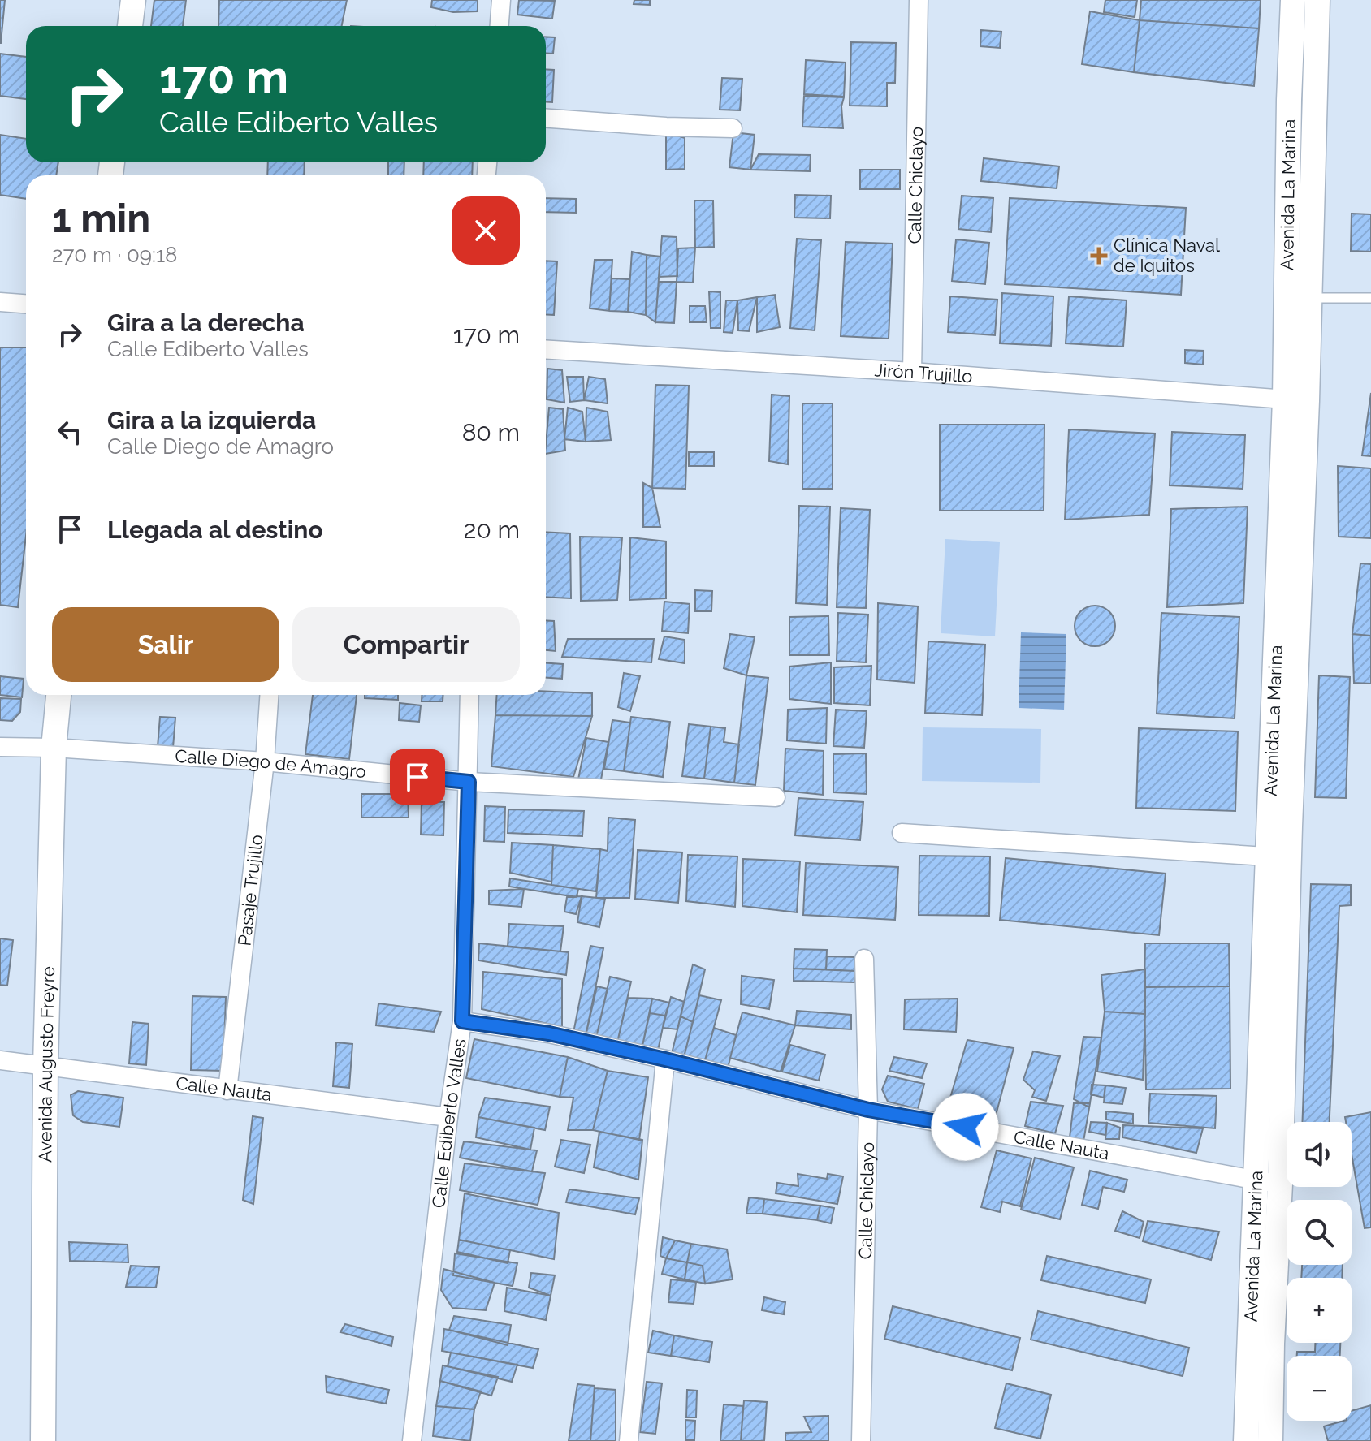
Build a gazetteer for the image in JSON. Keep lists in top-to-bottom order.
{
  "streets": {
    "main road": ["Avenida La Marina", "Avenida Augusto Freyre"],
    "street": [
      "Calle Chiclayo",
      "Jirón Trujillo",
      "Calle Diego de Amagro",
      "Pasaje Trujillo",
      "Calle Nauta",
      "Calle Ediberto Valles"
    ]
  },
  "crossings": [
    ["Calle Chiclayo", "Jirón Trujillo"],
    ["Calle Chiclayo", "Calle Nauta"],
    ["Avenida La Marina", "Jirón Trujillo"],
    ["Avenida La Marina", "Calle Nauta"],
    ["Calle Diego de Amagro", "Pasaje Trujillo"],
    ["Calle Diego de Amagro", "Avenida Augusto Freyre"],
    ["Calle Diego de Amagro", "Calle Ediberto Valles"],
    ["Pasaje Trujillo", "Calle Nauta"],
    ["Avenida Augusto Freyre", "Calle Nauta"],
    ["Calle Nauta", "Calle Ediberto Valles"]
  ],
  "places": {
    "health": ["Clínica Naval de Iquitos"]
  },
  "page": {
    "turn": ["170 m", "Calle Ediberto Valles"],
    "heading": ["1 min", "270 m · 09:18"],
    "list": [
      {
        "name": "Gira a la derecha",
        "note": "Calle Ediberto Valles",
        "value": "170 m"
      },
      {
        "name": "Gira a la izquierda",
        "note": "Calle Diego de Amagro",
        "value": "80 m"
      },
      {
        "name": "Llegada al destino",
        "value": "20 m"
      }
    ],
    "buttons": ["Salir", "Compartir"],
    "map_buttons": ["+", "−"]
  }
}
